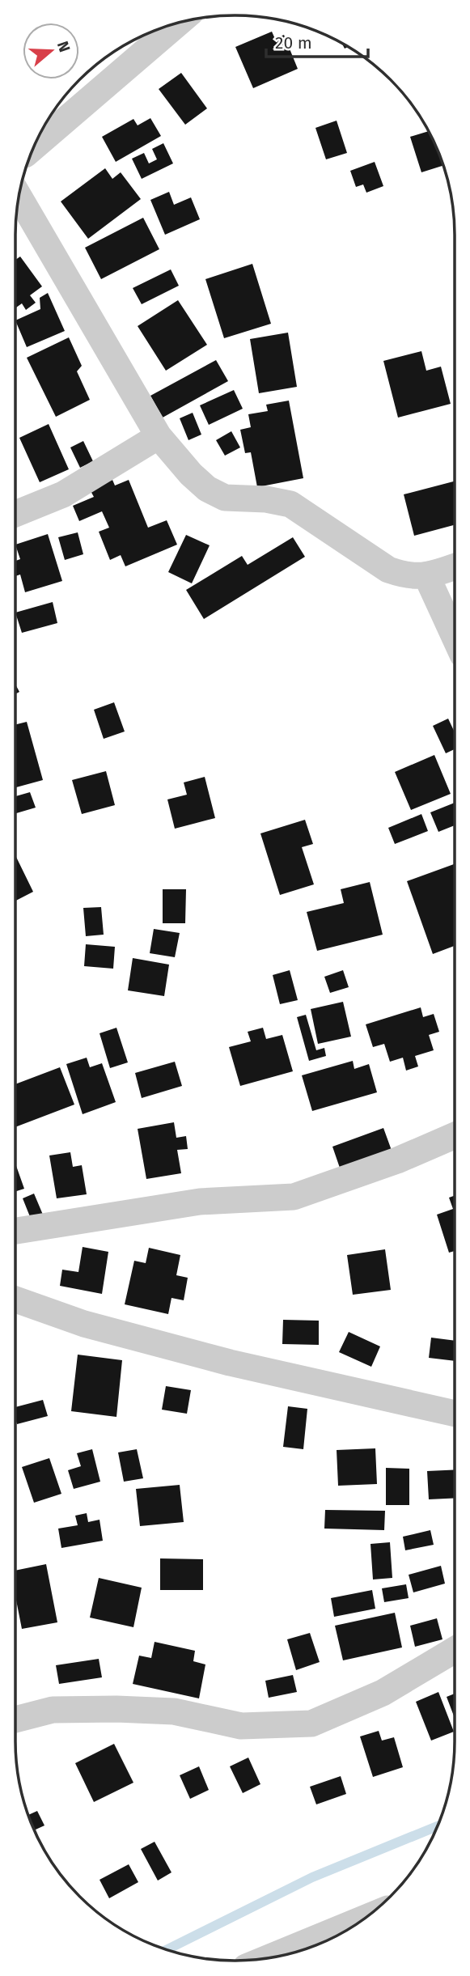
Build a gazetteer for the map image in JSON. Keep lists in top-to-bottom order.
{
  "scale_bar": "20 m",
  "north": "right"
}
